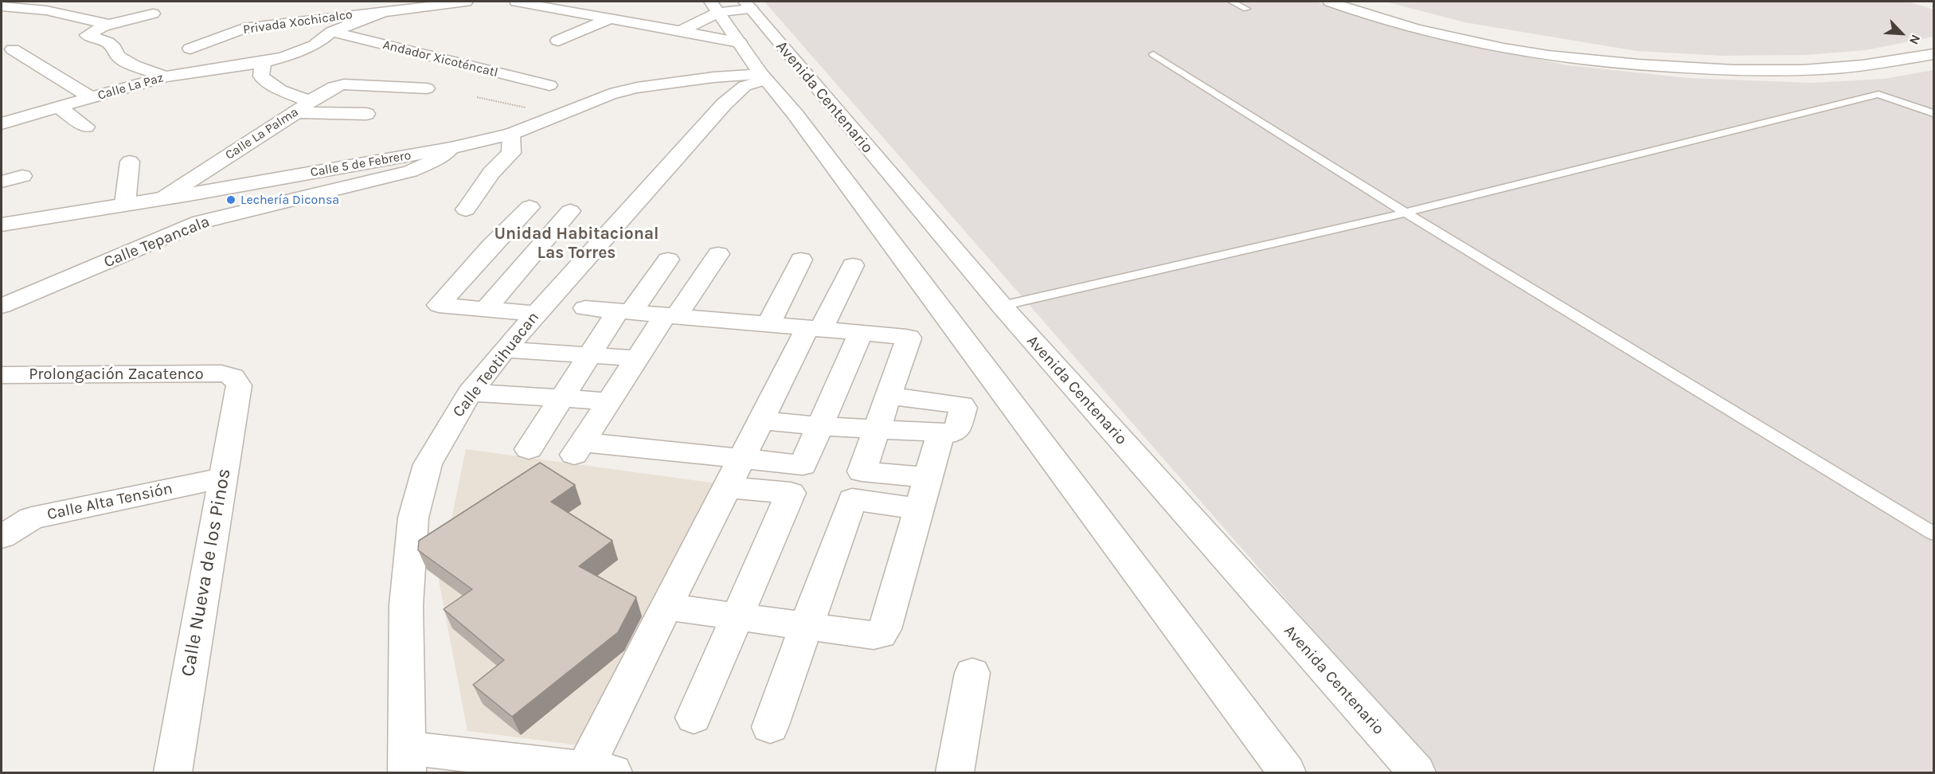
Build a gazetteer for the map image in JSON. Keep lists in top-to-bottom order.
{
  "streets": {
    "street": [
      "Privada Xochicalco",
      "Andador Xicoténcatl",
      "Calle La Paz",
      "Avenida Centenario",
      "Calle La Palma",
      "Calle 5 de Febrero",
      "Calle Tepancala",
      "Calle Teotihuacan",
      "Prolongación Zacatenco",
      "Calle Alta Tensión",
      "Calle Nueva de los Pinos"
    ]
  },
  "crossings": [
    ["Calle La Paz", "Calle La Palma"],
    ["Avenida Centenario", "Calle 5 de Febrero"],
    ["Avenida Centenario", "Calle Teotihuacan"],
    ["Calle La Palma", "Calle 5 de Febrero"],
    ["Calle 5 de Febrero", "Calle Tepancala"],
    ["Calle 5 de Febrero", "Calle Teotihuacan"],
    ["Prolongación Zacatenco", "Calle Nueva de los Pinos"],
    ["Calle Alta Tensión", "Calle Nueva de los Pinos"]
  ],
  "districts": ["Unidad Habitacional Las Torres"],
  "places": ["Lechería Diconsa"],
  "north": "bottom right"
}
